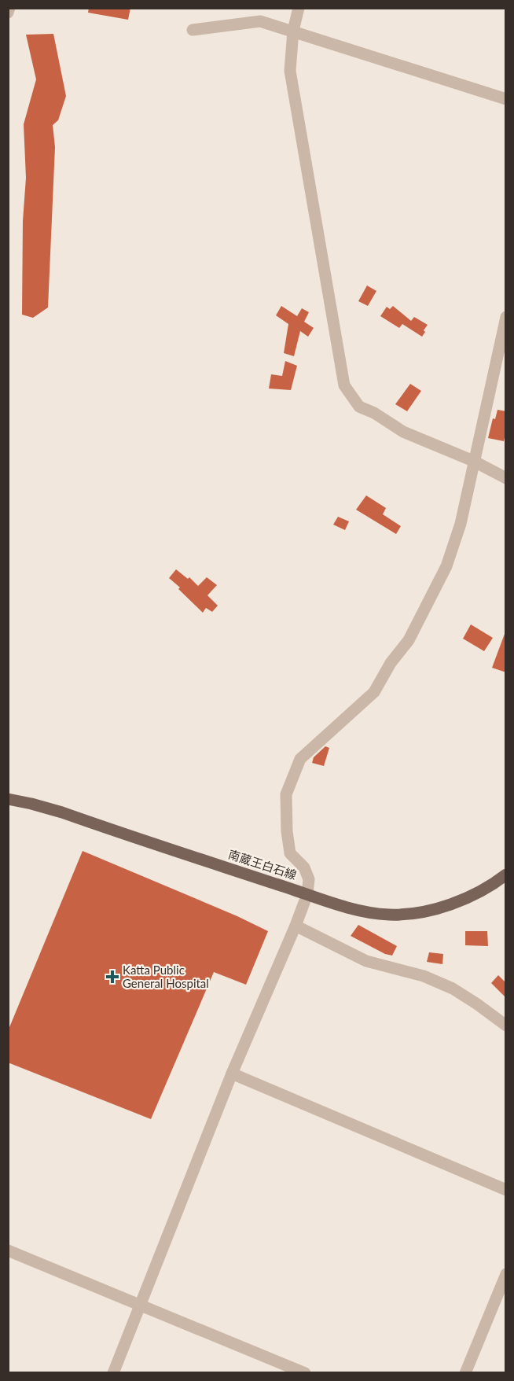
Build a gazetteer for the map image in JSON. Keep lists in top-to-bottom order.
{
  "streets": {
    "main road": ["南蔵王白石線"]
  },
  "places": {
    "health": ["Katta Public General Hospital"]
  }
}
